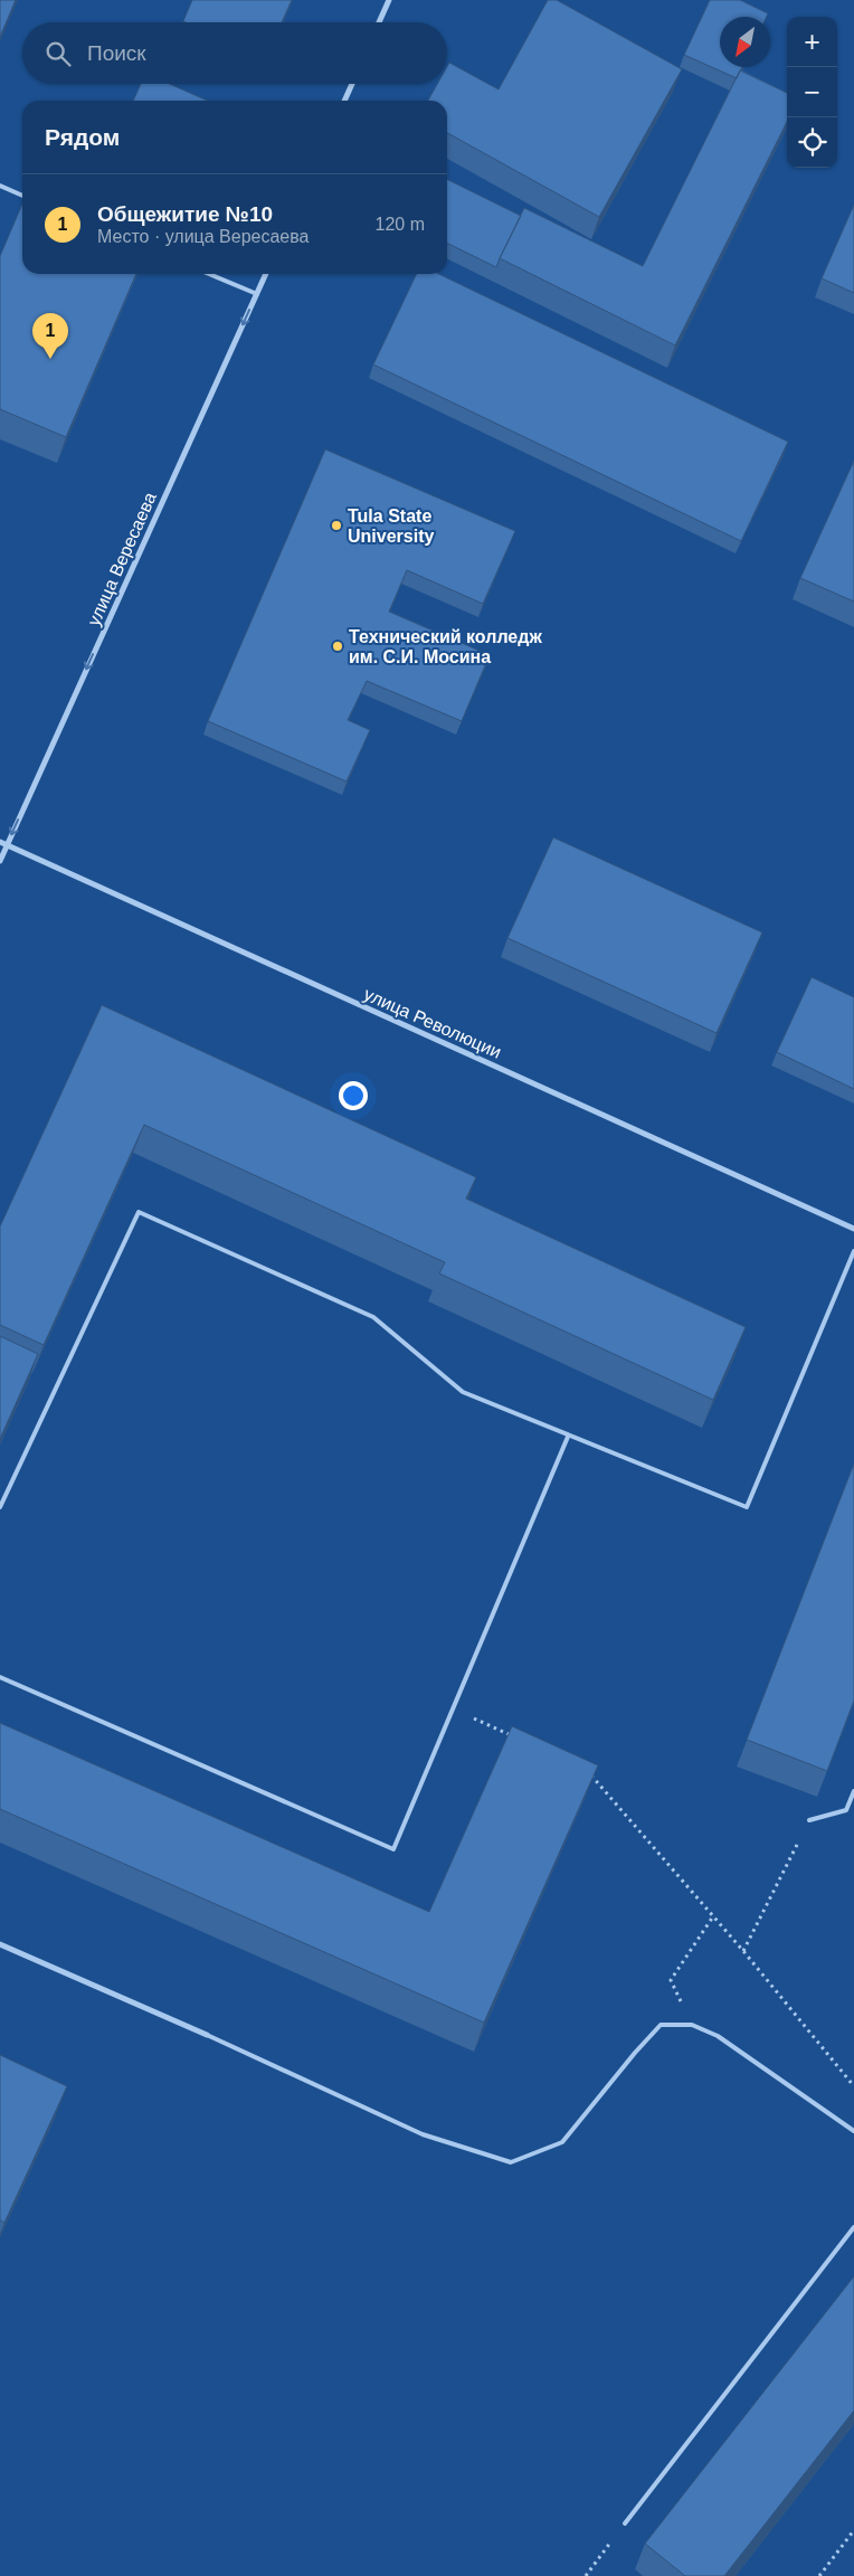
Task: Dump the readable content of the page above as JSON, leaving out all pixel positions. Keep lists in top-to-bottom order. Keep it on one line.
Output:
{"streets":{"street":["улица Вересаева","улица Революции"]},"crossings":[["улица Вересаева","улица Революции"]],"one_way":["улица Вересаева"],"places":["Tula State University","Технический колледж им. С.И. Мосина"],"north":"bottom left","page":{"map_buttons":["+","−"],"search":"Поиск","heading":"Рядом","list":[{"mark":"1","name":"Общежитие №10","note":"Место · улица Вересаева","value":"120 m"}],"pins":"1"}}
